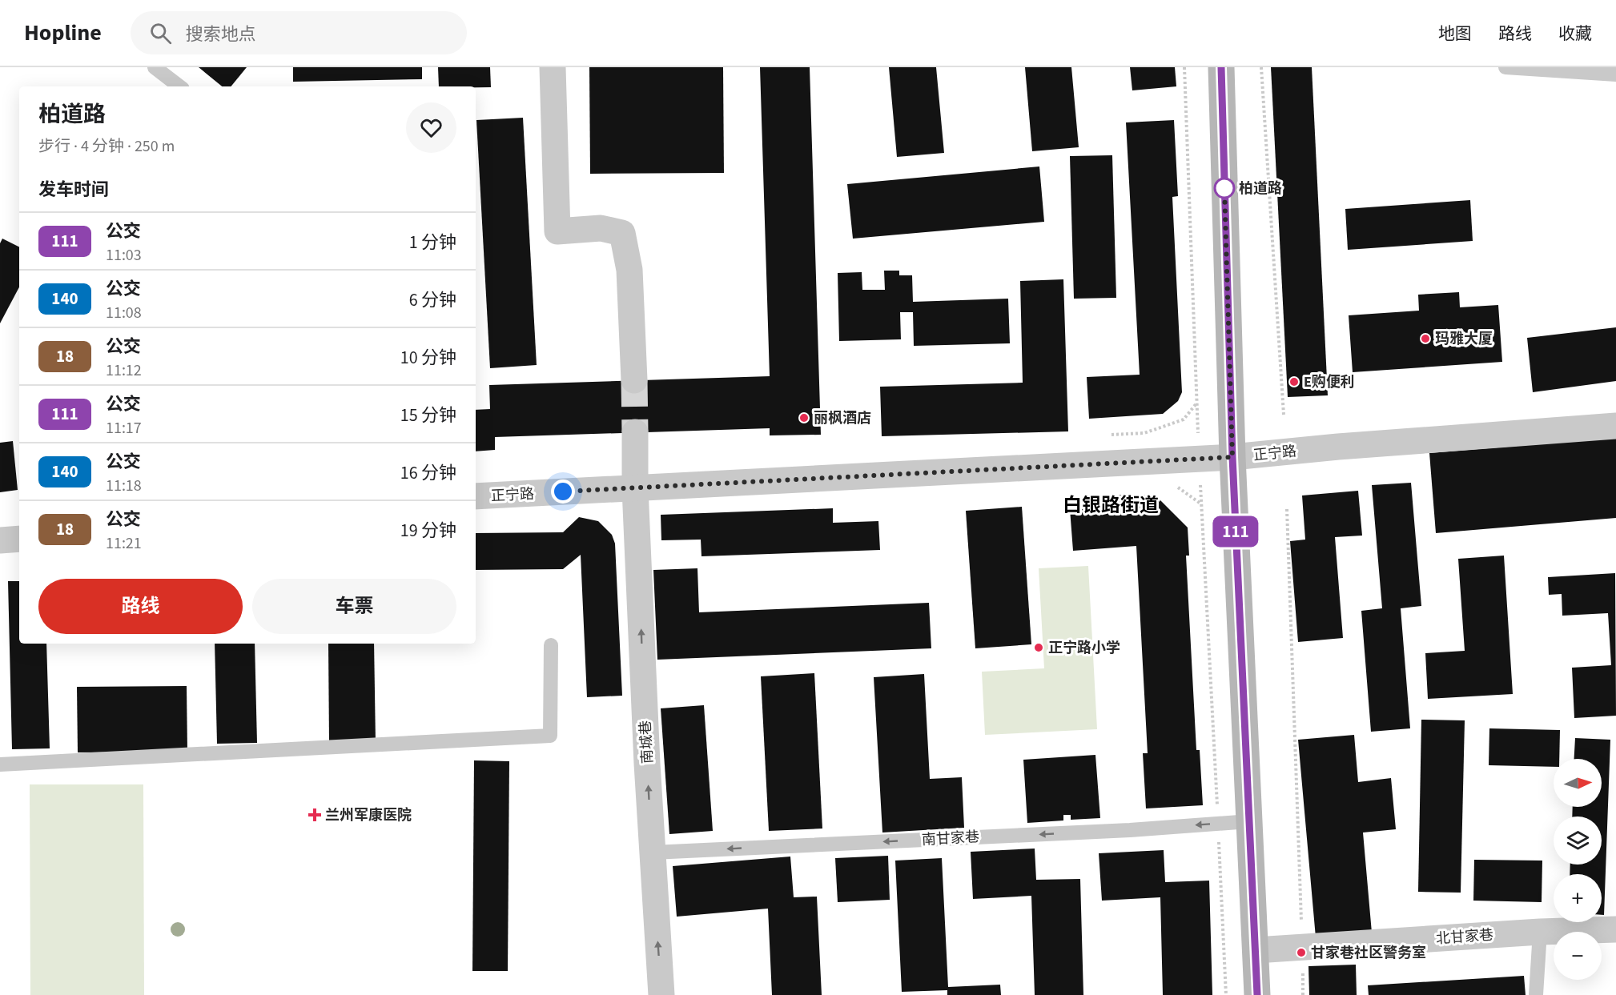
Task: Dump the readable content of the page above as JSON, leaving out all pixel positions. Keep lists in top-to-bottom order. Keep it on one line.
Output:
{"streets":{"street":["正宁路","南城巷","北甘家巷"],"lane":["南甘家巷"]},"crossings":[["正宁路","南城巷"],["南城巷","南甘家巷"]],"one_way":["南城巷","南甘家巷"],"districts":["白银路街道"],"places":{"other":["柏道路","玛雅大厦","E购便利","丽枫酒店","正宁路小学","甘家巷社区警务室"],"health":["兰州军康医院"]},"lines":["bus line 111"],"north":"right","page":{"header":"Hopline","search":"搜索地点","nav":["地图","路线","收藏"],"on_map":"111","heading":[["柏道路","步行 · 4 分钟 · 250 m"],"发车时间"],"list":[{"mark":"111","name":"公交","note":"11:03","value":"1 分钟"},{"mark":"140","name":"公交","note":"11:08","value":"6 分钟"},{"mark":"18","name":"公交","note":"11:12","value":"10 分钟"},{"mark":"111","name":"公交","note":"11:17","value":"15 分钟"},{"mark":"140","name":"公交","note":"11:18","value":"16 分钟"},{"mark":"18","name":"公交","note":"11:21","value":"19 分钟"}],"buttons":["路线","车票"],"map_buttons":["+","−"]}}
